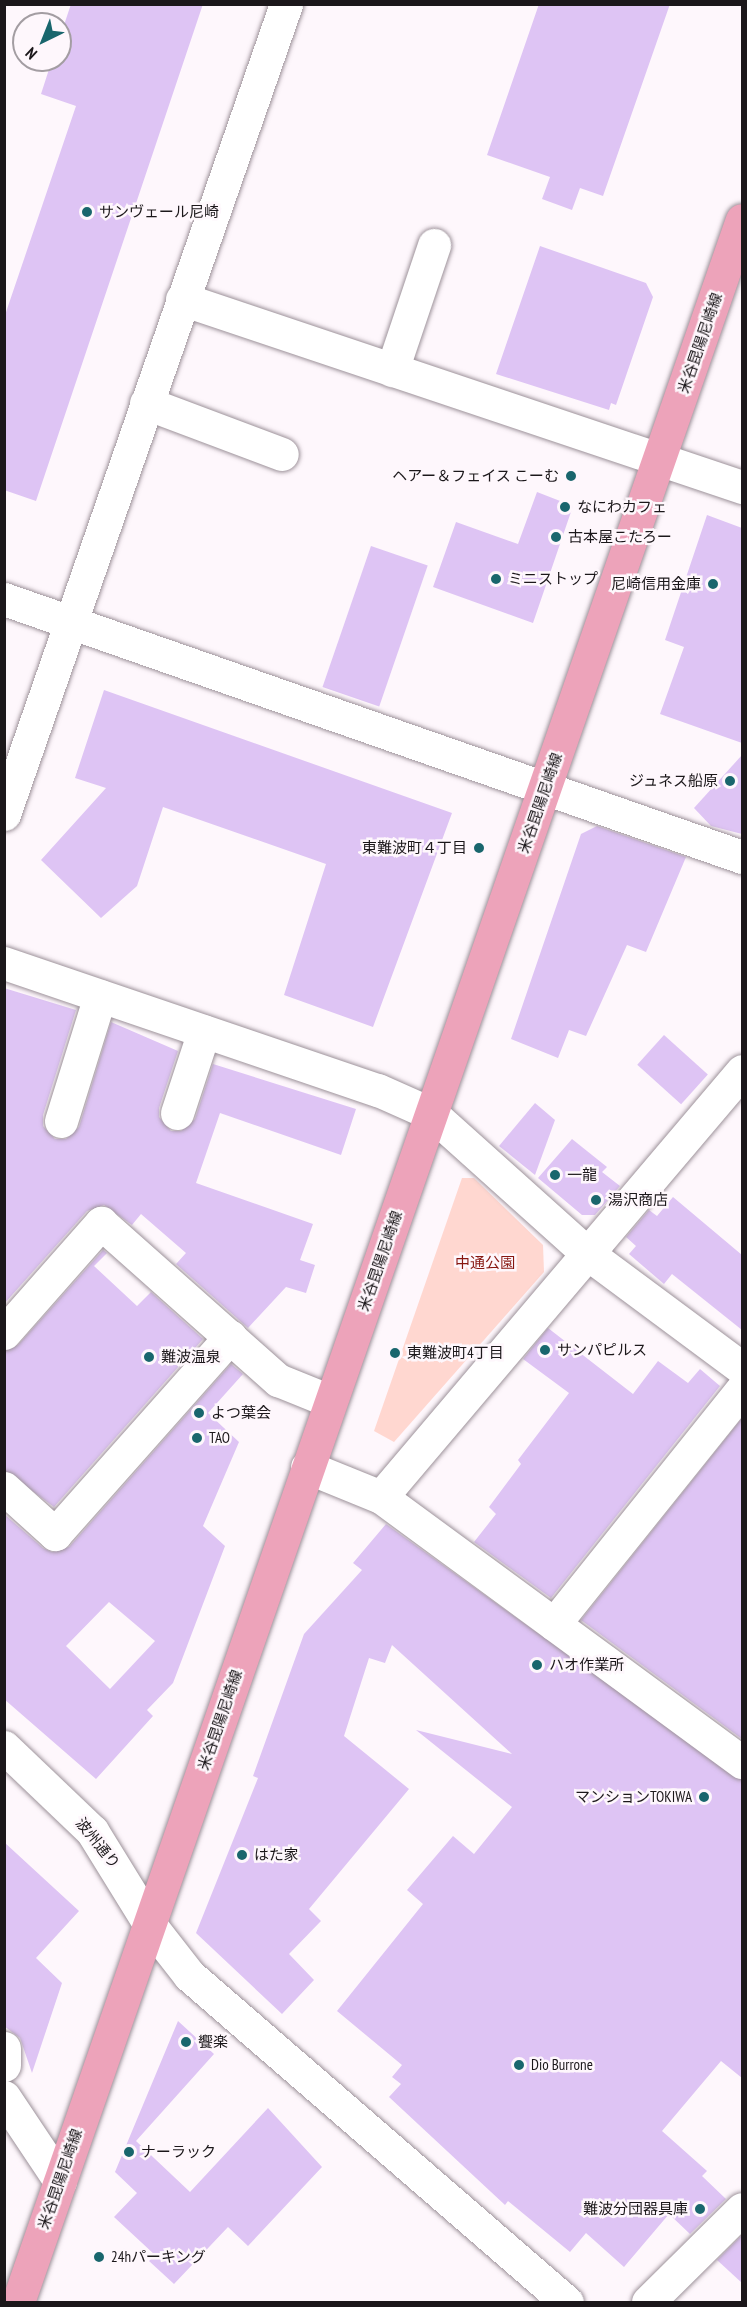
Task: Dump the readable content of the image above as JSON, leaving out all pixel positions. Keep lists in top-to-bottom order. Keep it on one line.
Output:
{"streets":{"main road":["米谷昆陽尼崎線"],"street":["波州通り"]},"crossings":[["米谷昆陽尼崎線","波州通り"]],"parks":["中通公園"],"places":["サンヴェール尼崎","ヘアー＆フェイス こーむ","なにわカフェ","古本屋こたろー","ミニストップ","尼崎信用金庫","ジュネス船原","東難波町４丁目","一龍","湯沢商店","サンパピルス","東難波町4丁目","難波温泉","よつ葉会","TAO","ハオ作業所","マンションTOKIWA","はた家","饗楽","Dio Burrone","ナーラック","難波分団器具庫","24hパーキング"],"north":"bottom left"}
